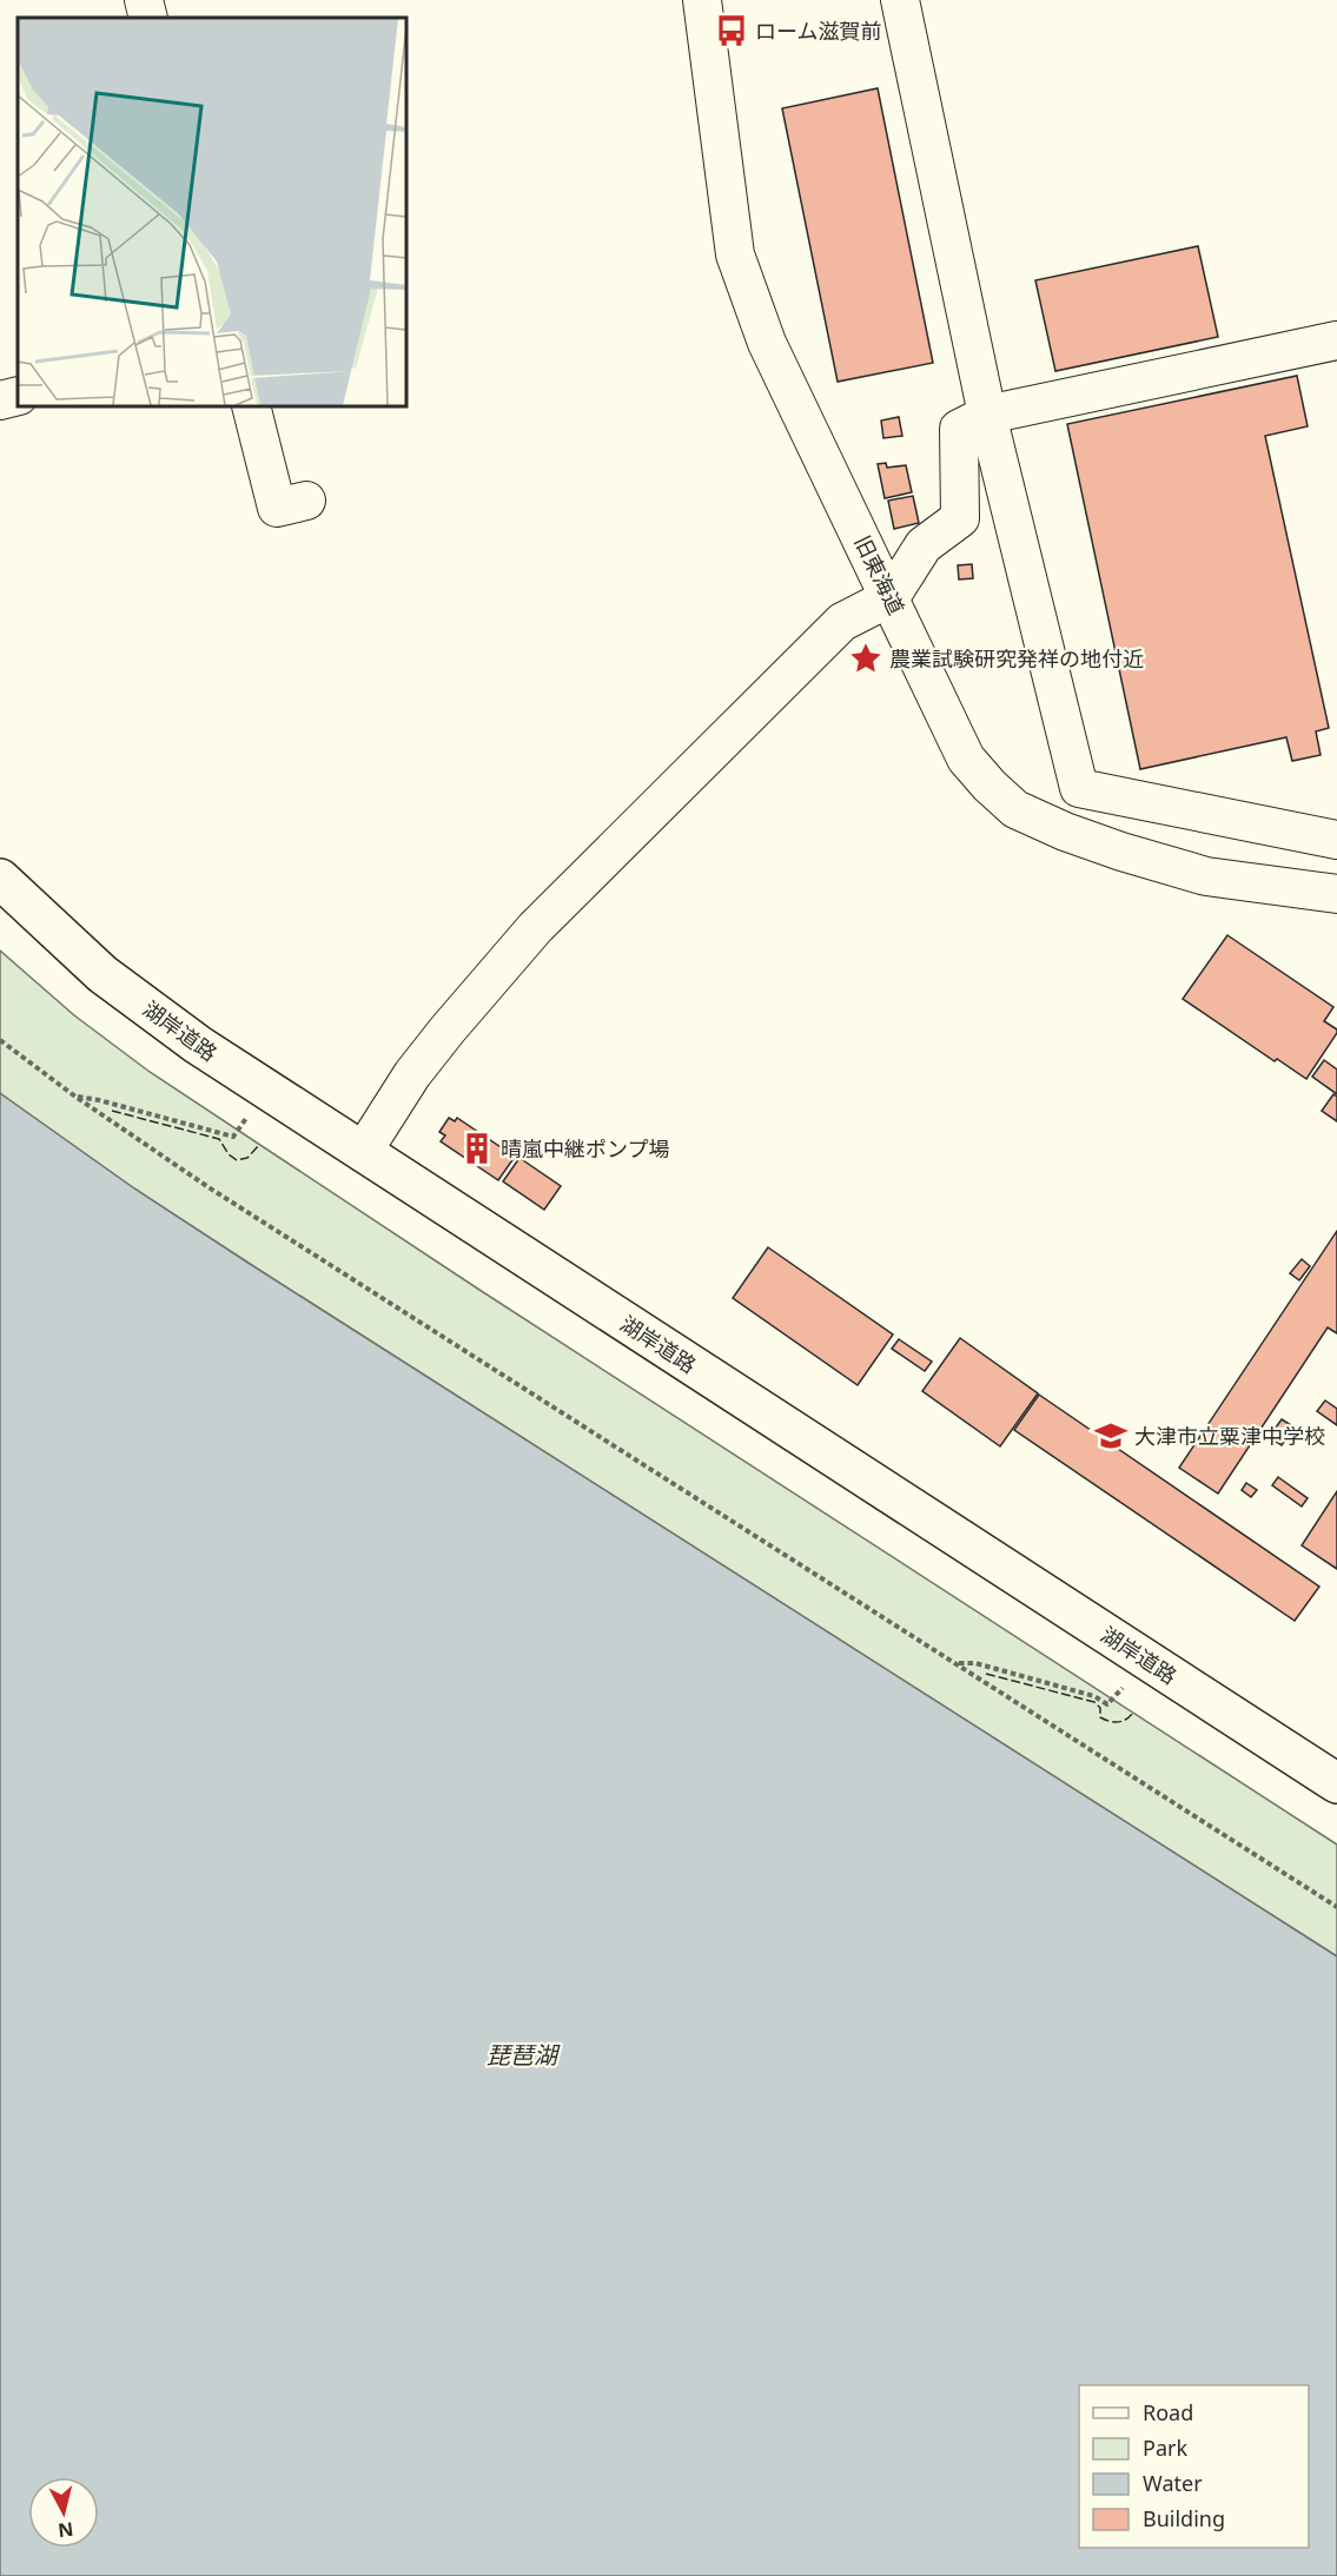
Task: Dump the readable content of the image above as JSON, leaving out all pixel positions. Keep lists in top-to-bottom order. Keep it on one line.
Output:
{"streets":{"main road":["湖岸道路"],"street":["旧東海道"]},"water":["琵琶湖"],"places":{"bus stop":["ローム滋賀前"],"place":["農業試験研究発祥の地付近"],"building":["晴嵐中継ポンプ場"],"school or university":["大津市立粟津中学校"]},"legend":["Road","Park","Water","Building"],"north":"bottom"}
